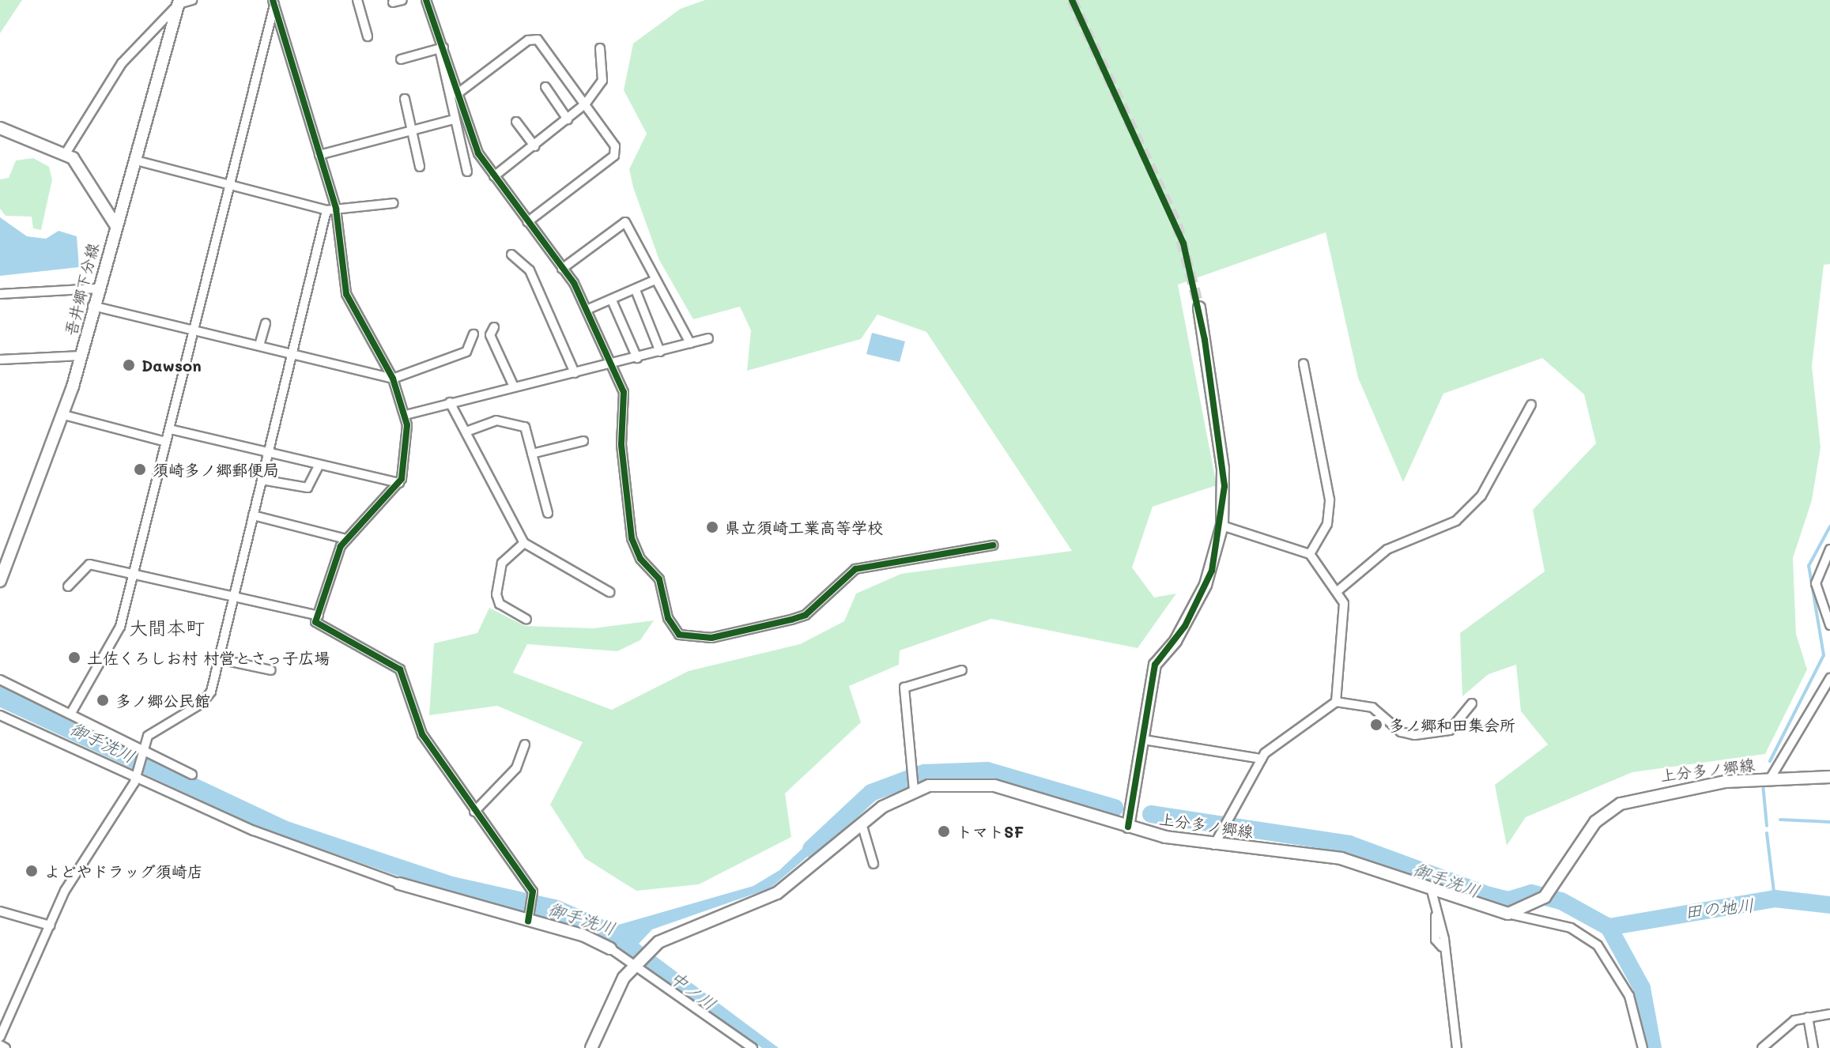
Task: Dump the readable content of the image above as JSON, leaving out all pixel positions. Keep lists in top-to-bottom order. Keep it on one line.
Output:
{"streets":{"main road":["吾井郷下分線","上分多ノ郷線"]},"districts":["大間本町"],"water":["御手洗川","田の地川","中ノ川"],"places":["Dawson","須崎多ノ郷郵便局","県立須崎工業高等学校","土佐くろしお村 村営とさっ子広場","多ノ郷公民館","多ノ郷和田集会所","トマトSF","よどやドラッグ須崎店"]}
